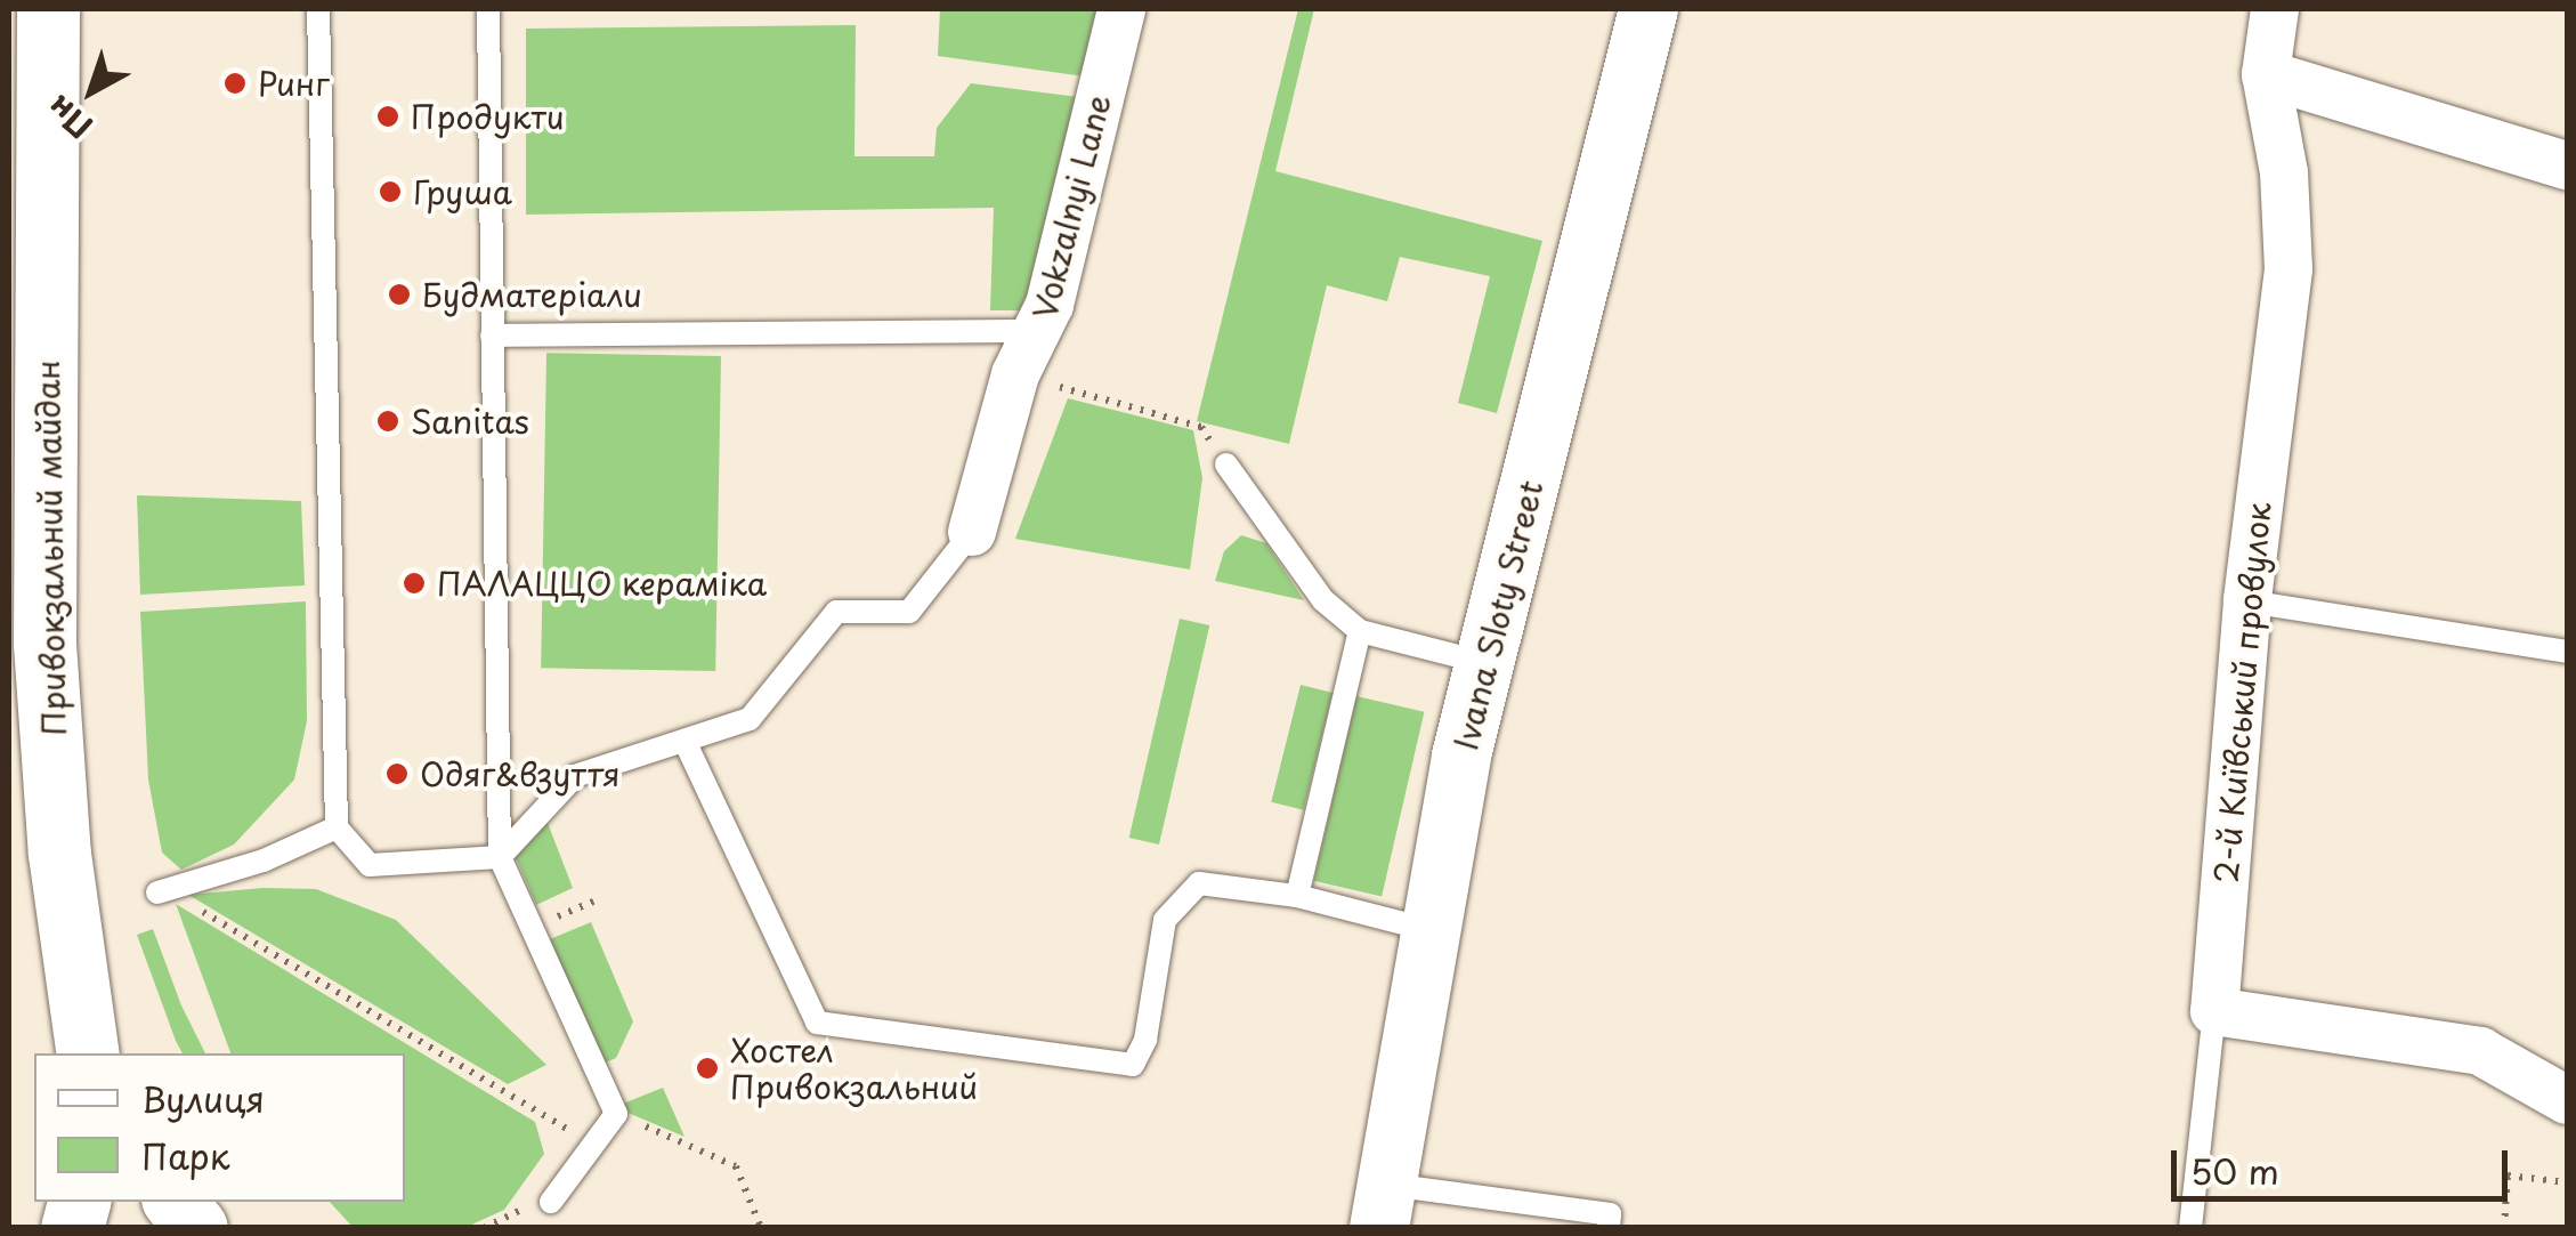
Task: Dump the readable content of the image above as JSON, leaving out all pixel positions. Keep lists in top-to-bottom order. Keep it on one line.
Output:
{"streets":{"main road":["Привокзальний майдан"],"street":["Vokzalnyi Lane","Ivana Sloty Street","2-й Київський провулок"]},"places":["Ринг","Продукти","Груша","Будматеріали","Sanitas","ПАЛАЦЦО кераміка","Одяг&взуття","Хостел Привокзальний"],"legend":["Вулиця","Парк"],"scale_bar":"50 m","north":"bottom left"}
